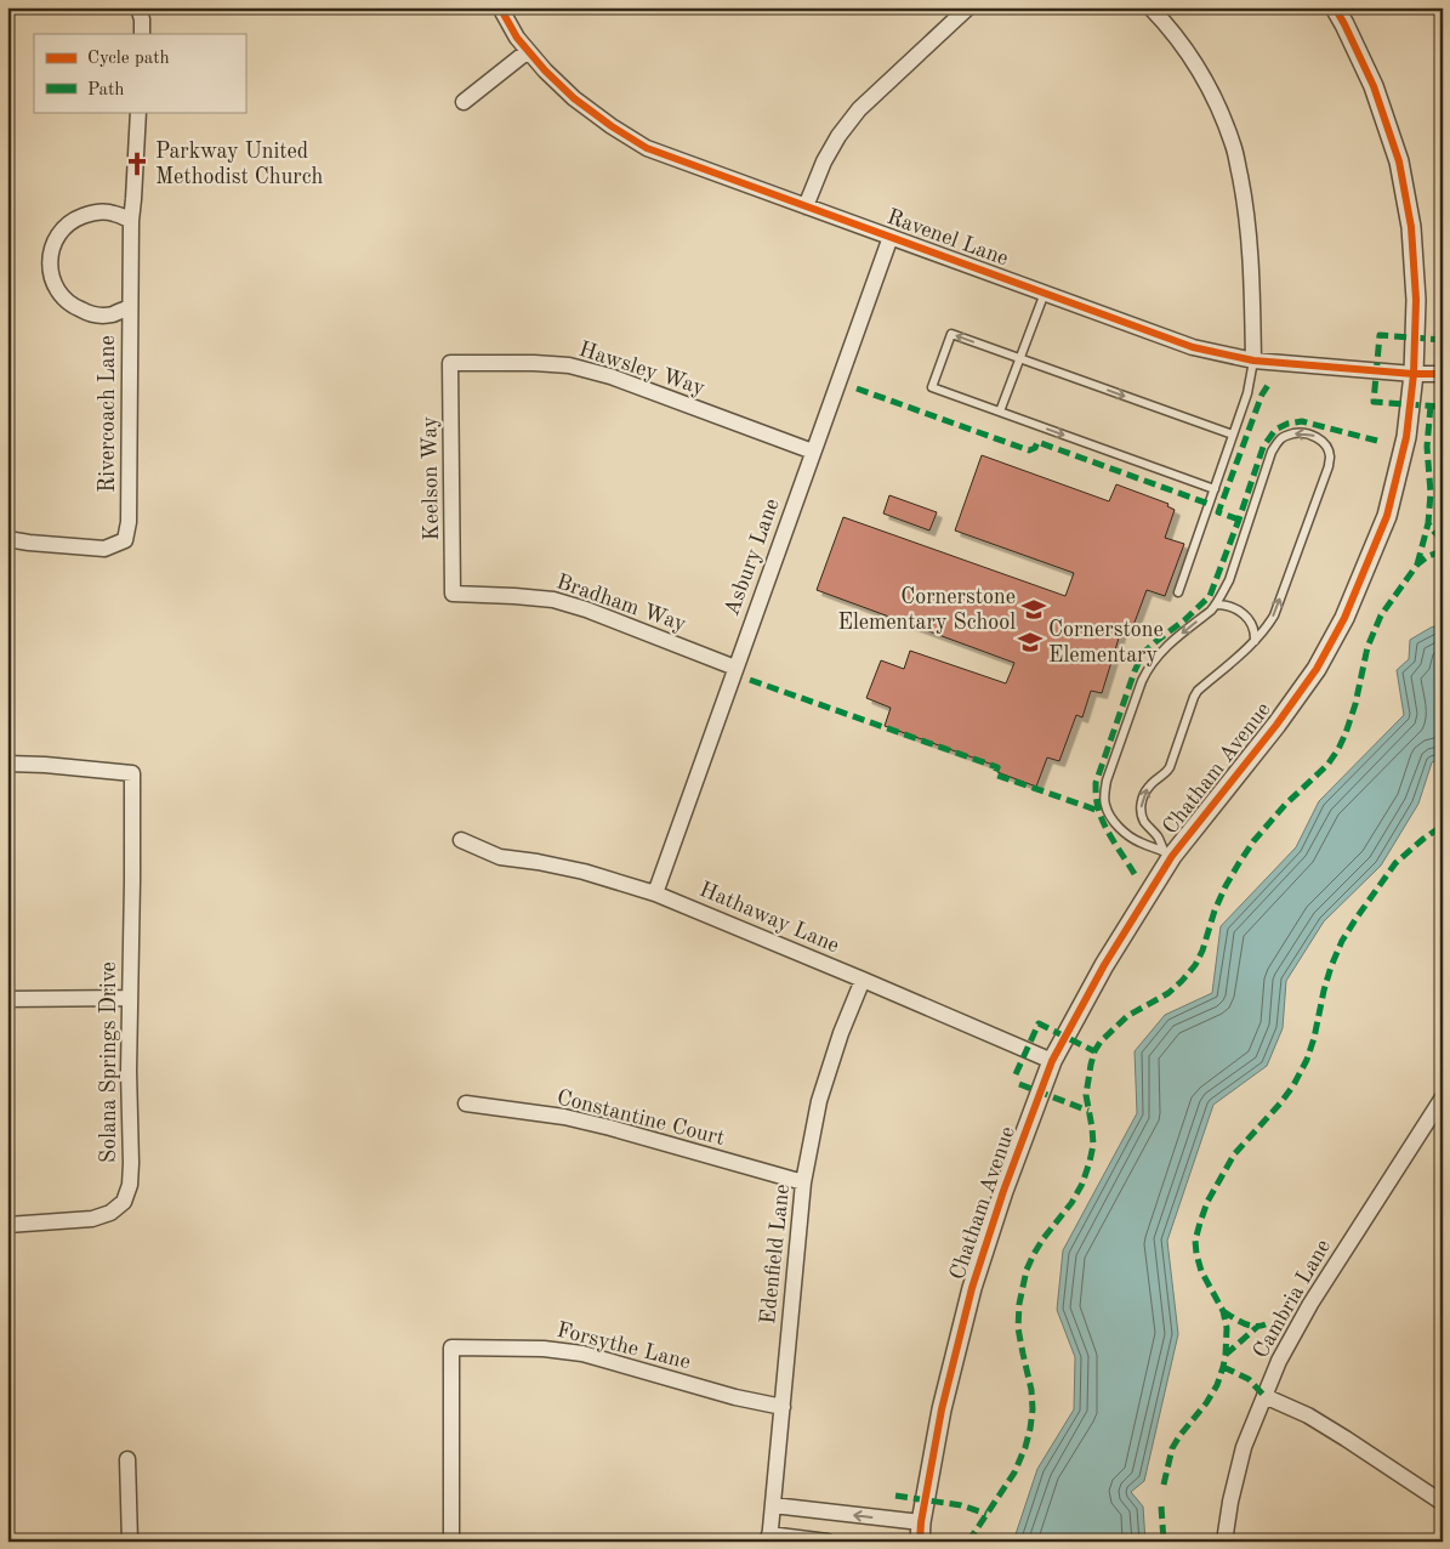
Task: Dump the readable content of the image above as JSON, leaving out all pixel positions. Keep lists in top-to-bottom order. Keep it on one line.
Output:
{"streets":{"street":["Ravenel Lane","Hawsley Way","Rivercoach Lane","Keelson Way","Asbury Lane","Bradham Way","Chatham Avenue","Hathaway Lane","Solana Springs Drive","Constantine Court","Edenfield Lane","Cambria Lane","Forsythe Lane"]},"crossings":[["Ravenel Lane","Asbury Lane"],["Ravenel Lane","Chatham Avenue"],["Hawsley Way","Keelson Way"],["Hawsley Way","Asbury Lane"],["Keelson Way","Bradham Way"],["Asbury Lane","Bradham Way"],["Asbury Lane","Hathaway Lane"],["Chatham Avenue","Hathaway Lane"],["Hathaway Lane","Edenfield Lane"],["Constantine Court","Edenfield Lane"],["Edenfield Lane","Forsythe Lane"]],"places":{"church":["Parkway United Methodist Church"],"school or university":["Cornerstone Elementary School","Cornerstone Elementary"]},"legend":["Cycle path","Path"]}
